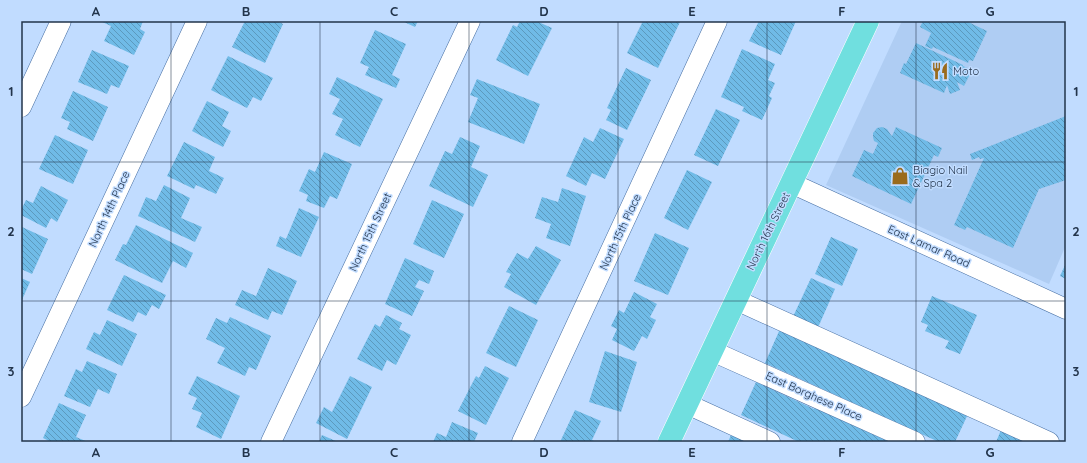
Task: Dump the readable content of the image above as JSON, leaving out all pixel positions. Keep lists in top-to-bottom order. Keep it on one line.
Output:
{"streets":{"main road":["North 16th Street"],"street":["North 14th Place","North 15th Street","North 15th Place","East Lamar Road","East Borghese Place"]},"crossings":[["North 16th Street","East Lamar Road"],["North 16th Street","East Borghese Place"]],"places":{"restaurant":["Moto"],"shop":["Biagio Nail & Spa 2"]},"grid":{"columns":["A","B","C","D","E","F","G"],"rows":["1","2","3"]}}
